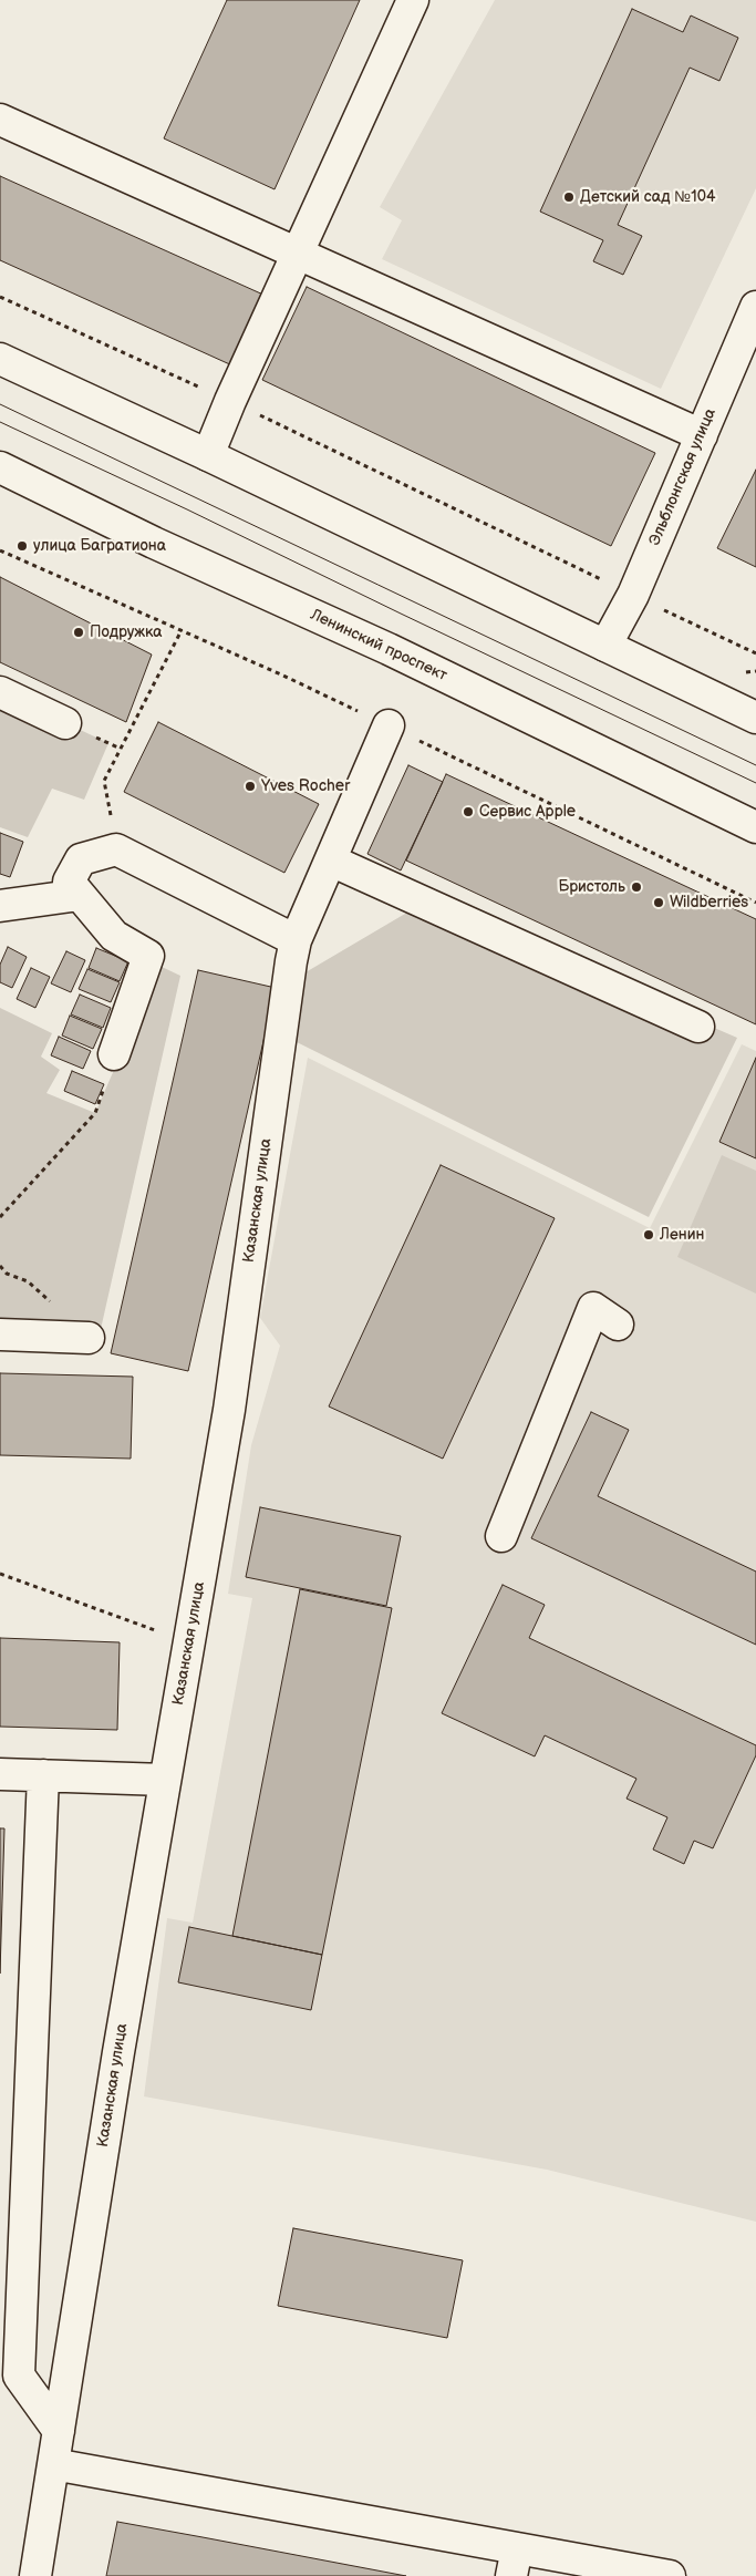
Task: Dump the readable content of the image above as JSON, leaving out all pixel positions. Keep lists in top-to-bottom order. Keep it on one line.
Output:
{"streets":{"street":["Эльблонгская улица","Ленинский проспект","Казанская улица"]},"places":["Детский сад №104","улица Багратиона","Подружка","Yves Rocher","Сервис Apple","Бристоль","Wildberries","Ленин"]}
